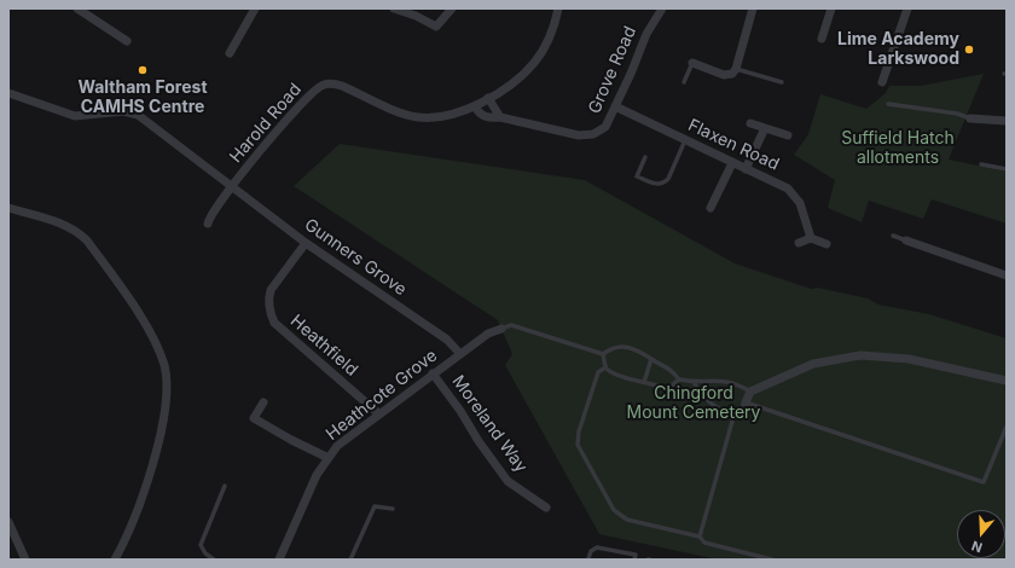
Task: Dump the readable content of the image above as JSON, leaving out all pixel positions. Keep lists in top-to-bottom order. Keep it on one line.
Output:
{"streets":{"street":["Grove Road","Harold Road","Flaxen Road","Gunners Grove","Heathfield","Heathcote Grove","Moreland Way"]},"crossings":[["Grove Road","Harold Road"],["Grove Road","Flaxen Road"],["Harold Road","Gunners Grove"],["Gunners Grove","Heathfield"],["Gunners Grove","Heathcote Grove"],["Heathfield","Heathcote Grove"],["Heathcote Grove","Moreland Way"]],"parks":["Suffield Hatch allotments","Chingford Mount Cemetery"],"places":["Lime Academy Larkswood","Waltham Forest CAMHS Centre"],"north":"bottom"}
